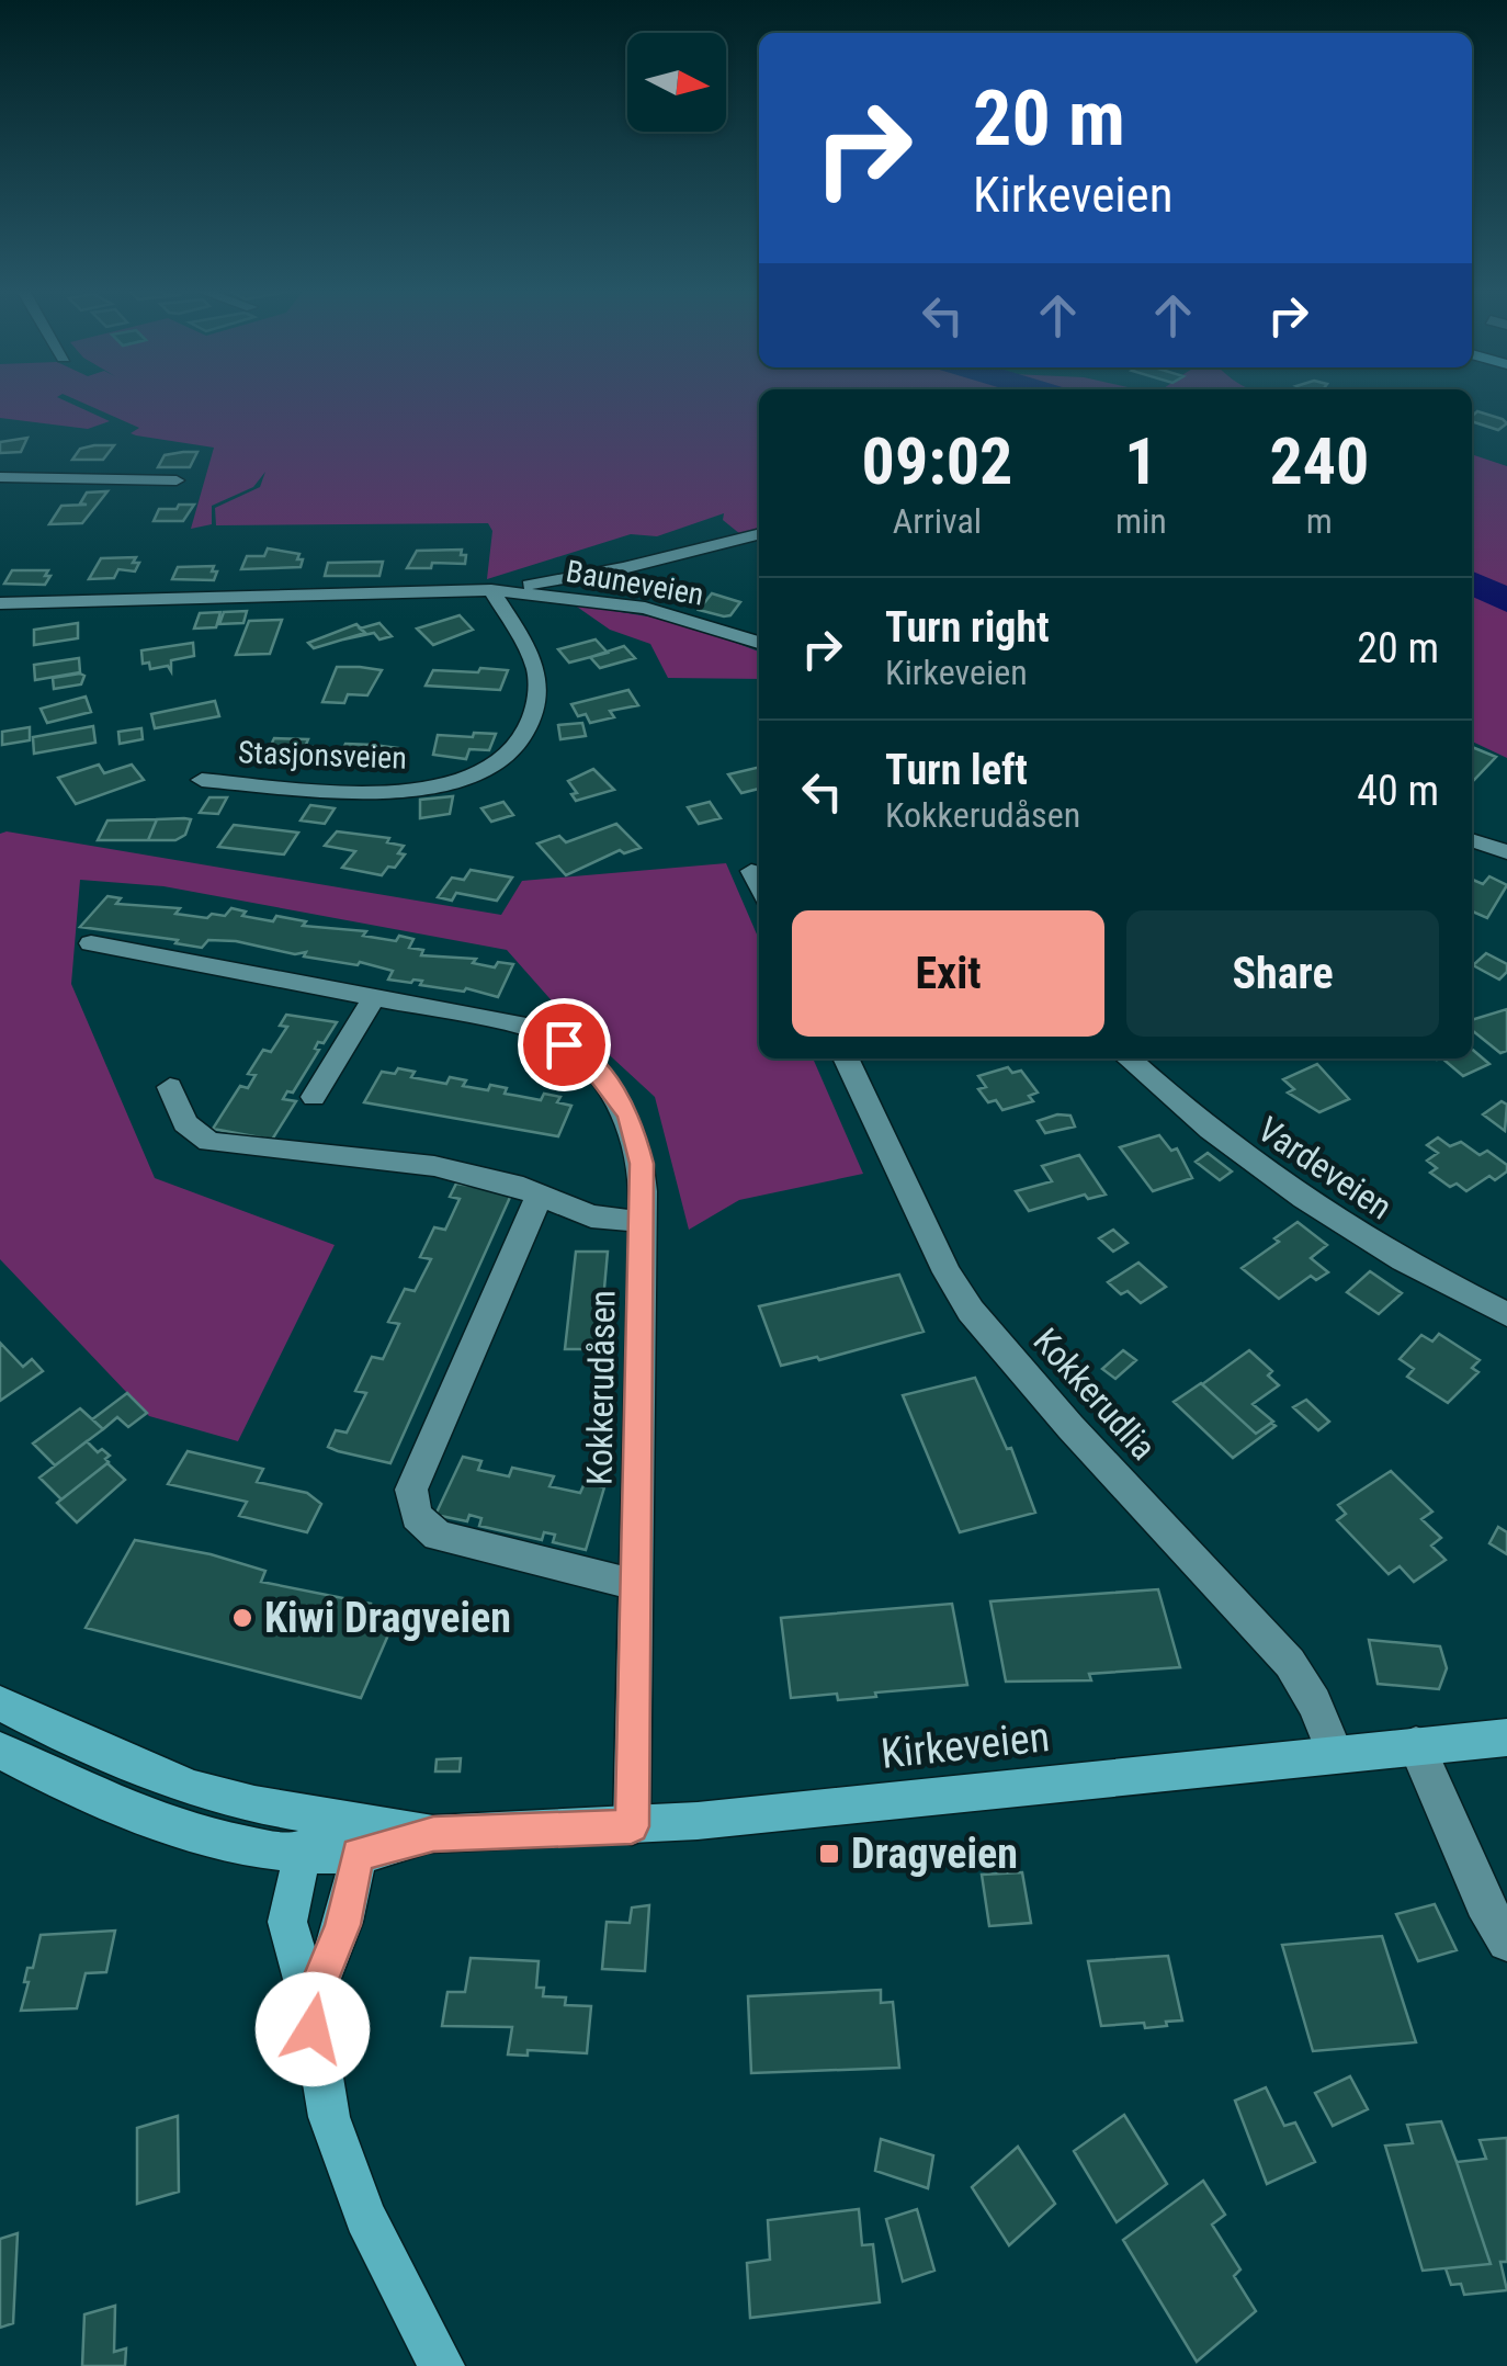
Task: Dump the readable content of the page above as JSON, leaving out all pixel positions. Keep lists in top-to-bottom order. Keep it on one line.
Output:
{"streets":{"main road":["Kirkeveien"],"street":["Bauneveien","Stasjonsveien","Vardeveien","Kokkerudåsen","Kokkerudlia"]},"crossings":[["Bauneveien","Stasjonsveien"],["Kokkerudåsen","Kirkeveien"],["Kokkerudlia","Kirkeveien"]],"places":{"other":["Kiwi Dragveien"],"transit":["Dragveien"]},"north":"right","page":{"turn":["20 m","Kirkeveien"],"eta":["09:02","Arrival","1","min","240","m"],"list":[{"name":"Turn right","note":"Kirkeveien","value":"20 m"},{"name":"Turn left","note":"Kokkerudåsen","value":"40 m"}],"buttons":["Exit","Share"]}}
